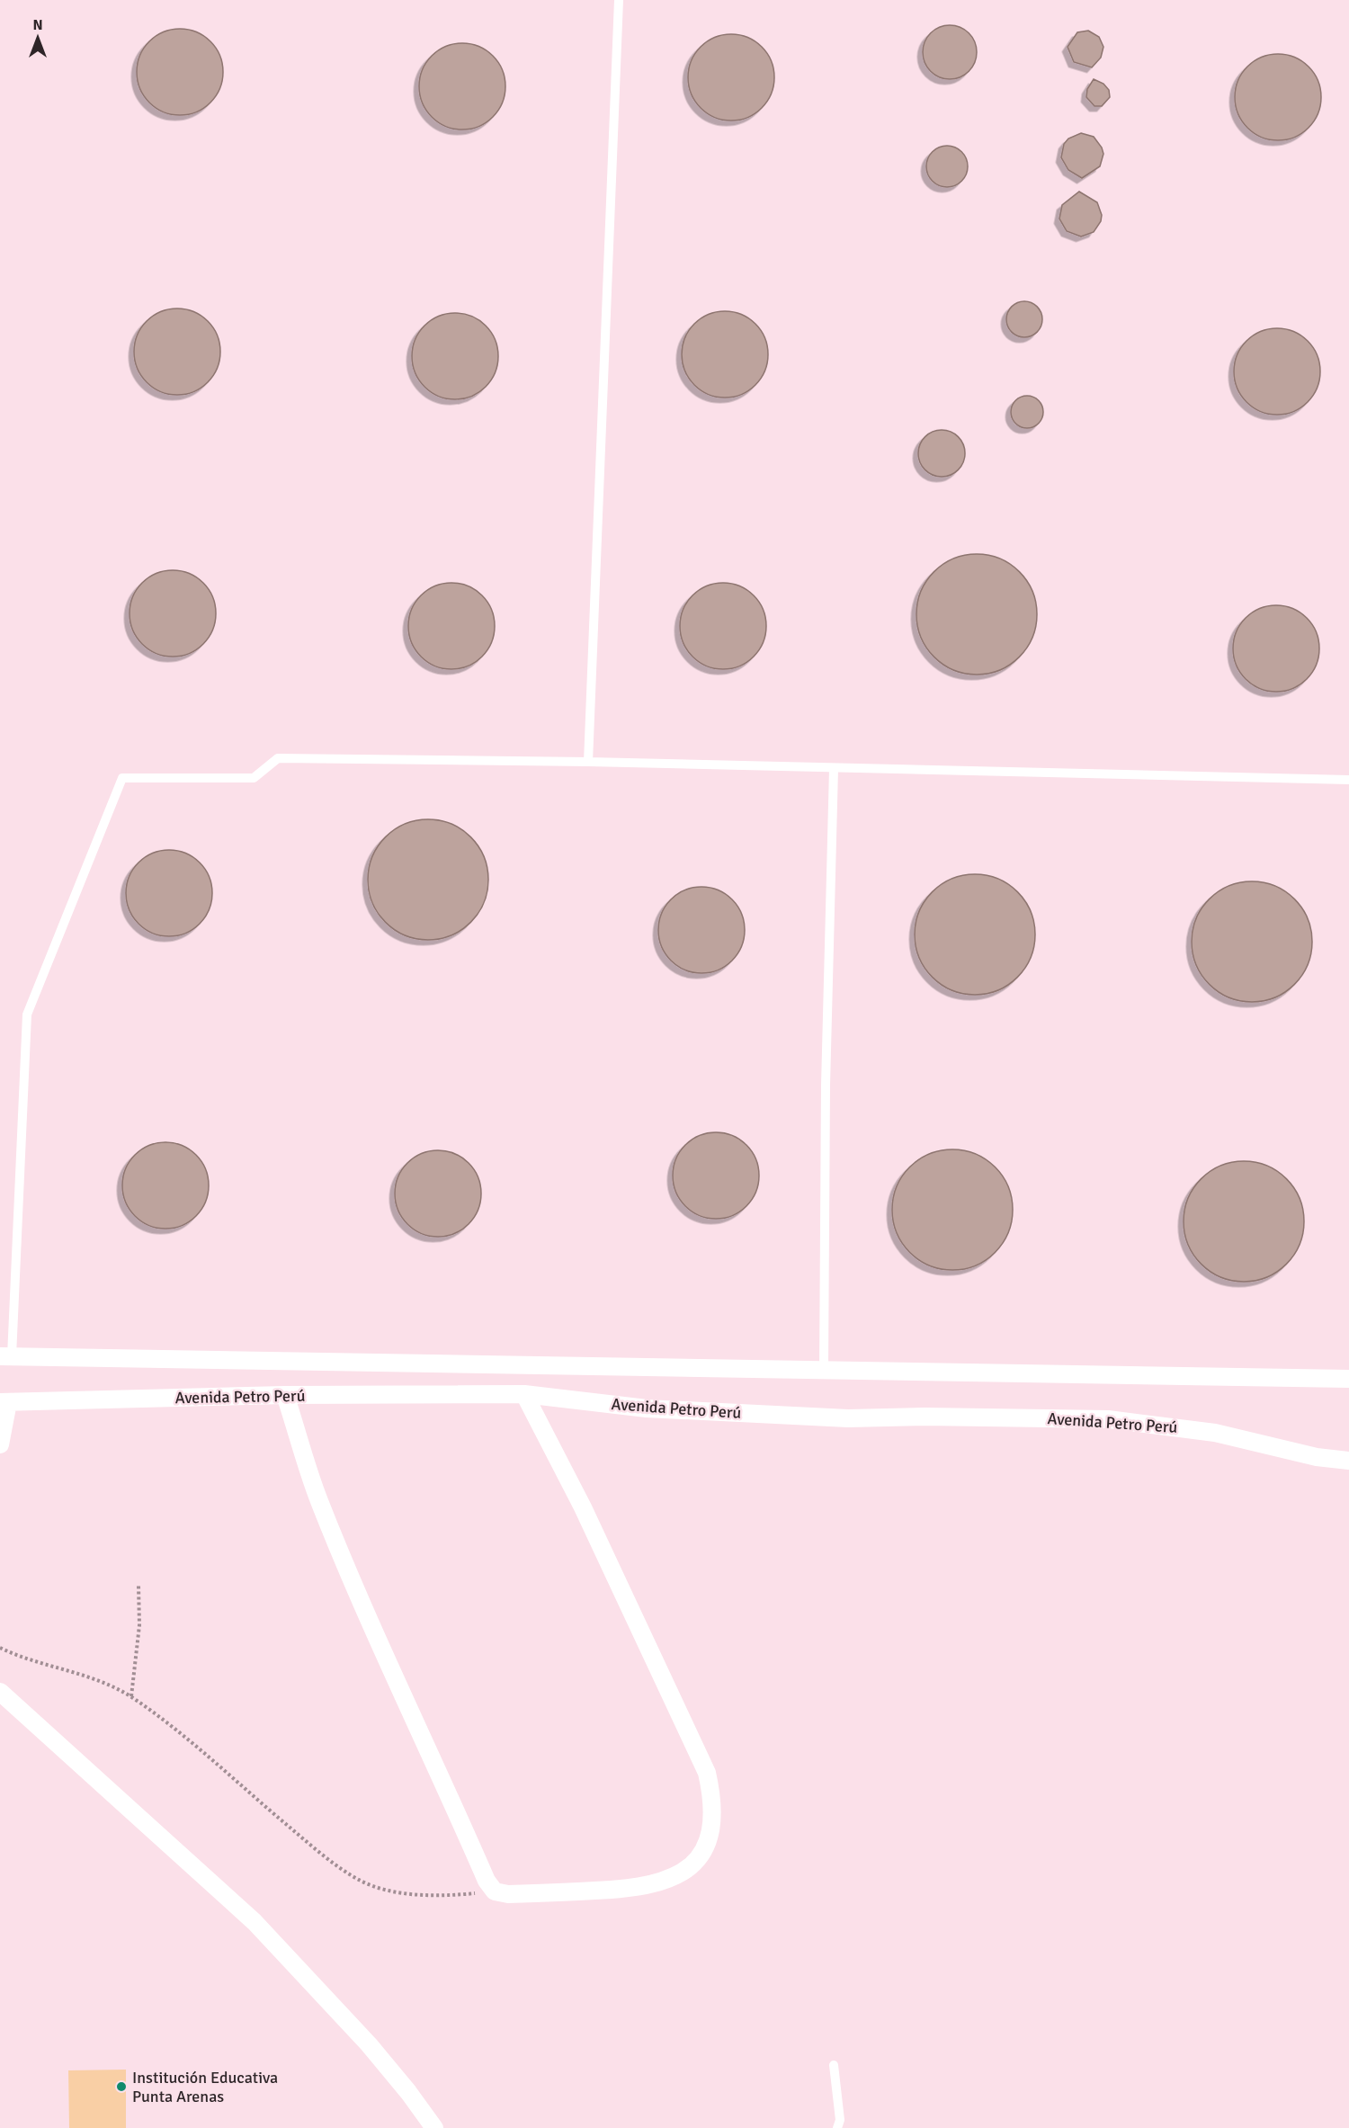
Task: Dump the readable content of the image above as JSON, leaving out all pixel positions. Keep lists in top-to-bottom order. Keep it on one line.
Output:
{"streets":{"street":["Avenida Petro Perú"]},"places":["Institución Educativa Punta Arenas"],"north":"top"}
